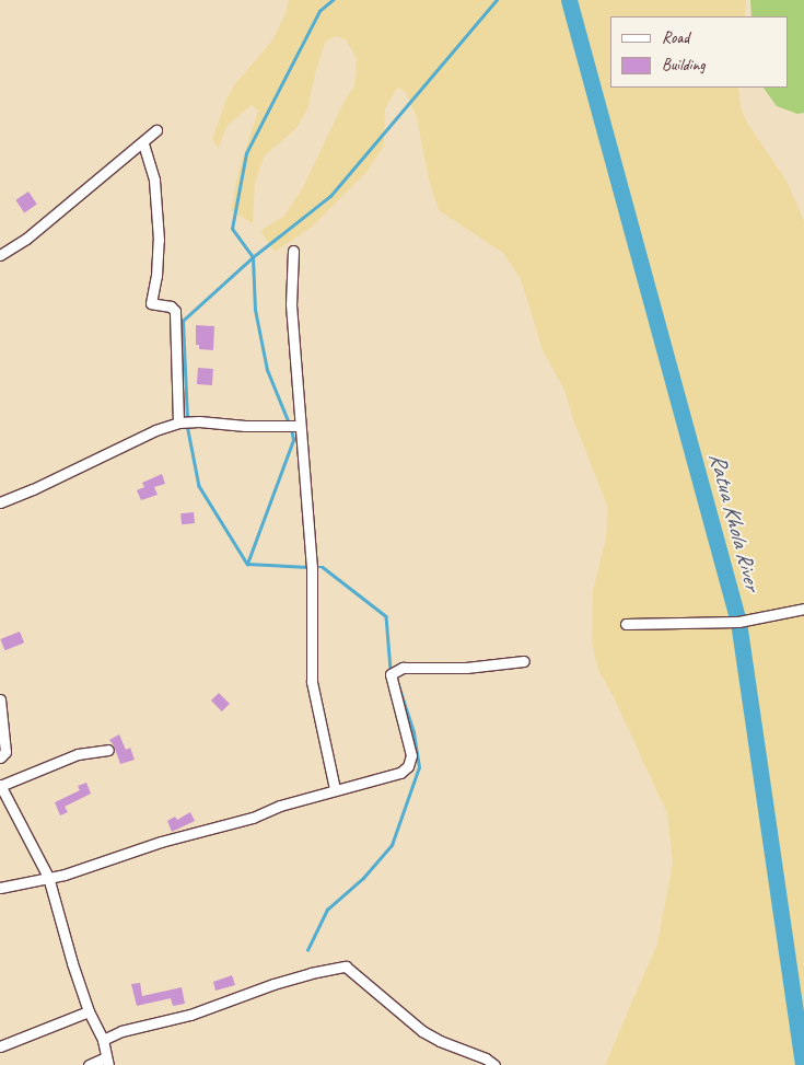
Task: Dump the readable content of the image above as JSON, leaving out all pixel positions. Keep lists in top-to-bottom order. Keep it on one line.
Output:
{"water":["Ratua Khola River"],"legend":["Road","Building"]}
